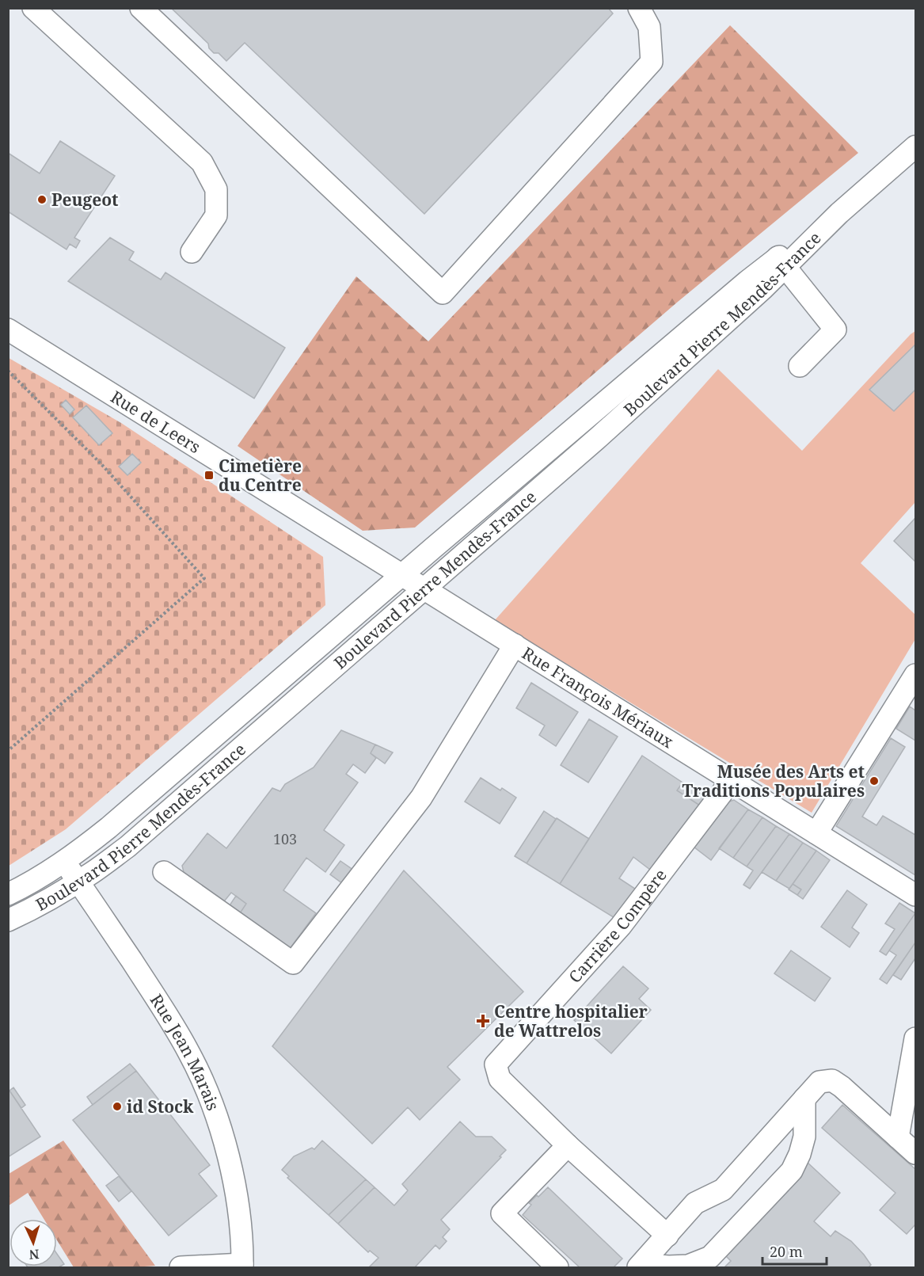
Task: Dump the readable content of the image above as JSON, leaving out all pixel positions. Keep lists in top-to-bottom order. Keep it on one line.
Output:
{"streets":{"street":["Boulevard Pierre Mendès-France","Rue de Leers","Rue François Mériaux","Carrière Compère","Rue Jean Marais"]},"crossings":[["Boulevard Pierre Mendès-France","Rue de Leers"],["Boulevard Pierre Mendès-France","Rue François Mériaux"],["Boulevard Pierre Mendès-France","Rue Jean Marais"],["Rue de Leers","Rue François Mériaux"],["Rue François Mériaux","Carrière Compère"]],"places":{"other":["Peugeot","Musée des Arts et Traditions Populaires","id Stock"],"transit":["Cimetière du Centre"],"health":["Centre hospitalier de Wattrelos"]},"house_numbers":["103"],"scale_bar":"20 m","north":"bottom"}
